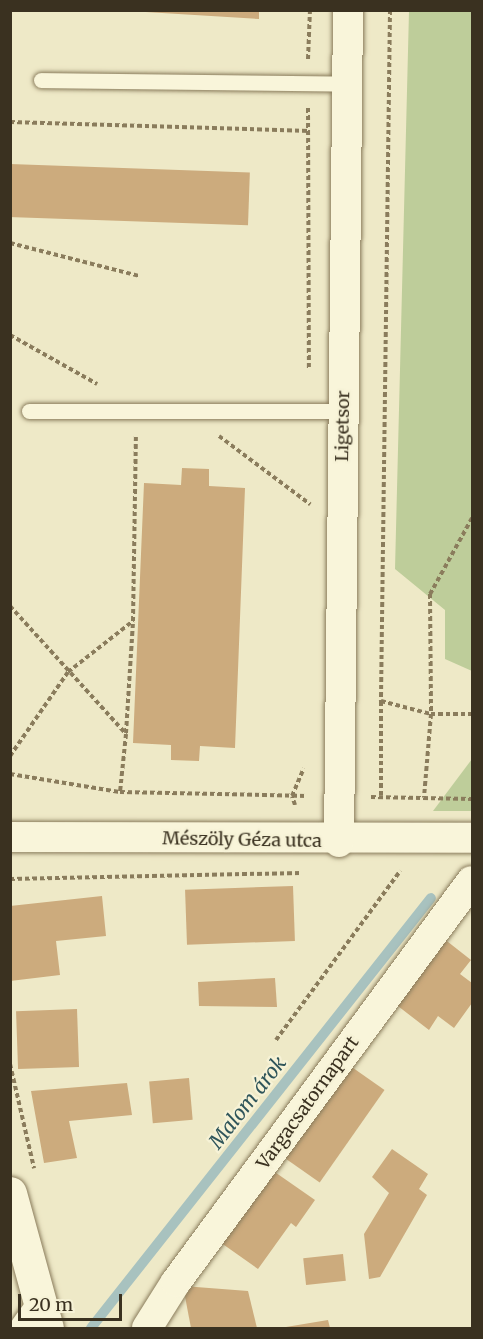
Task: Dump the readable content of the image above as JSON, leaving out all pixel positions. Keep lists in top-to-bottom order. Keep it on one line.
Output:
{"streets":{"street":["Ligetsor","Mészöly Géza utca","Vargacsatornapart"]},"crossings":[["Ligetsor","Mészöly Géza utca"]],"water":["Malom árok"],"scale_bar":"20 m"}
